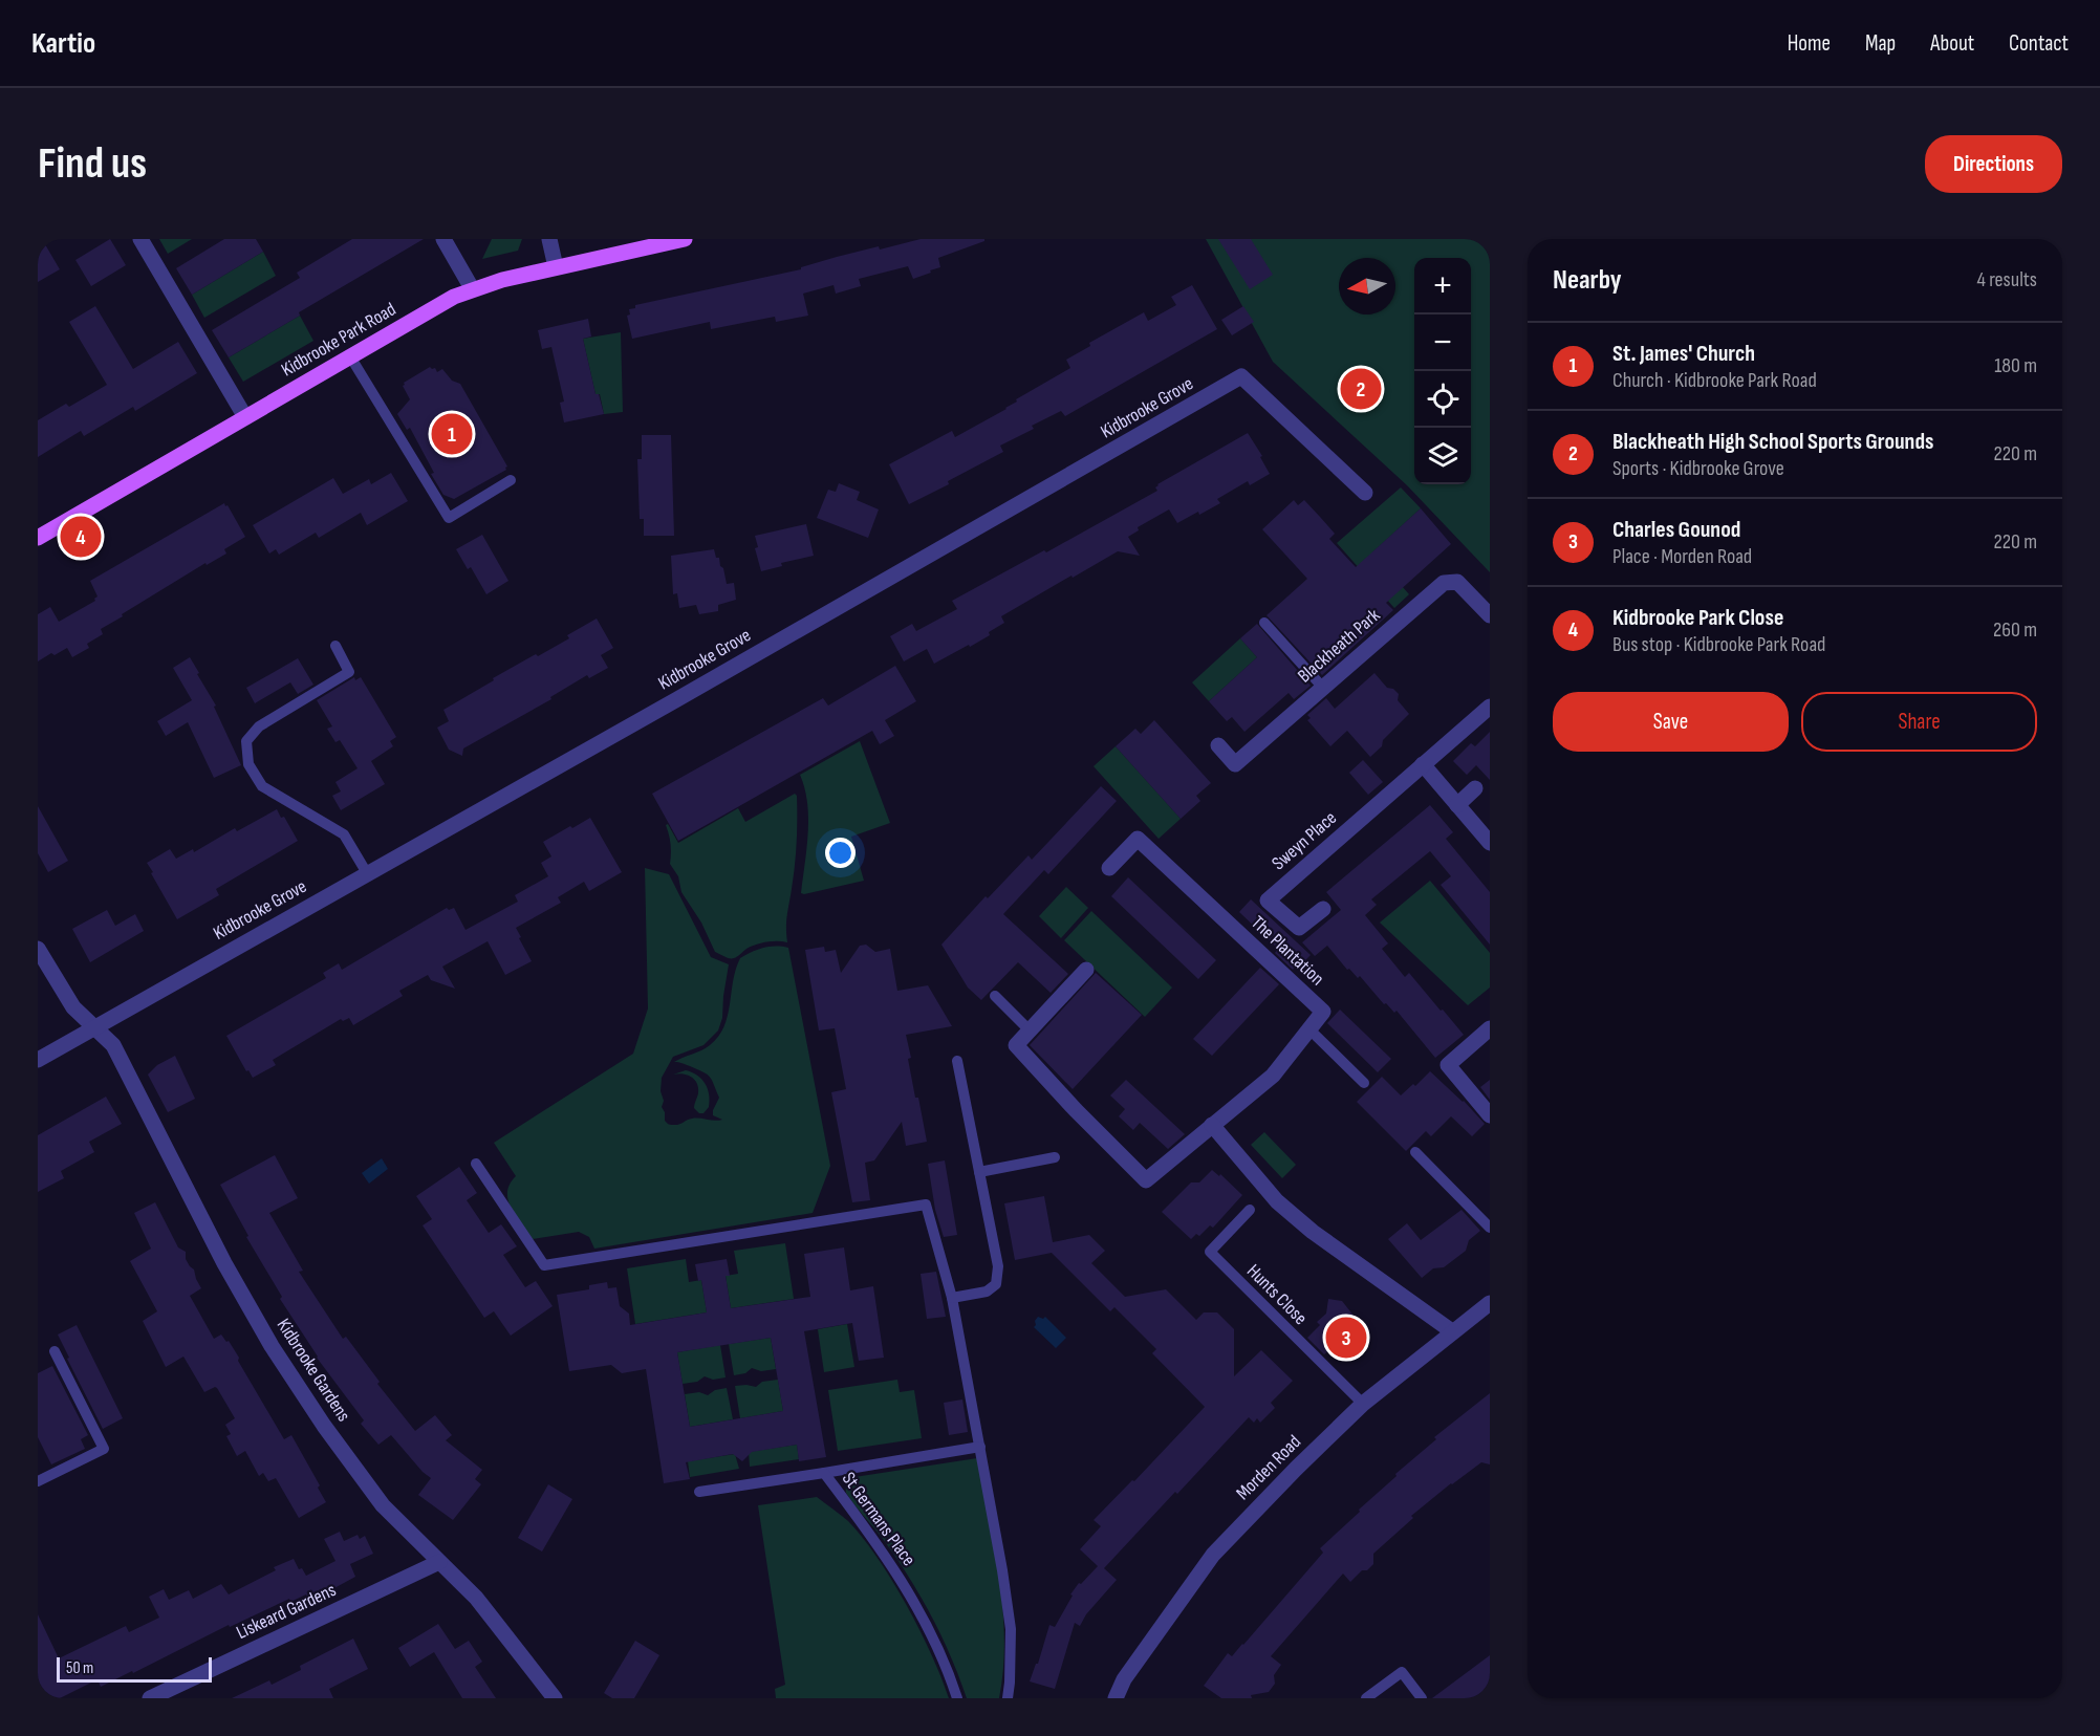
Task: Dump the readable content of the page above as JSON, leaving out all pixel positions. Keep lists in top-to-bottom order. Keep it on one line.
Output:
{"streets":{"main road":["Kidbrooke Park Road"],"street":["Kidbrooke Grove","Blackheath Park","Sweyn Place","The Plantation","Kidbrooke Gardens","Morden Road","Liskeard Gardens"],"lane":["Hunts Close","St Germans Place"]},"crossings":[["Kidbrooke Grove","Kidbrooke Gardens"],["Hunts Close","Morden Road"],["Kidbrooke Gardens","Liskeard Gardens"]],"scale_bar":"50 m","north":"left","page":{"header":"Kartio","nav":["Home","Map","About","Contact"],"buttons":["Directions",["Save","Share"]],"title":"Find us","heading":["Nearby","4 results"],"map_buttons":["+","−"],"list":[{"mark":"1","name":"St. James' Church","note":"Church · Kidbrooke Park Road","value":"180 m"},{"mark":"2","name":"Blackheath High School Sports Grounds","note":"Sports · Kidbrooke Grove","value":"220 m"},{"mark":"3","name":"Charles Gounod","note":"Place · Morden Road","value":"220 m"},{"mark":"4","name":"Kidbrooke Park Close","note":"Bus stop · Kidbrooke Park Road","value":"260 m"}],"pins":["2","1","4","3"],"scale":"50 m"}}
